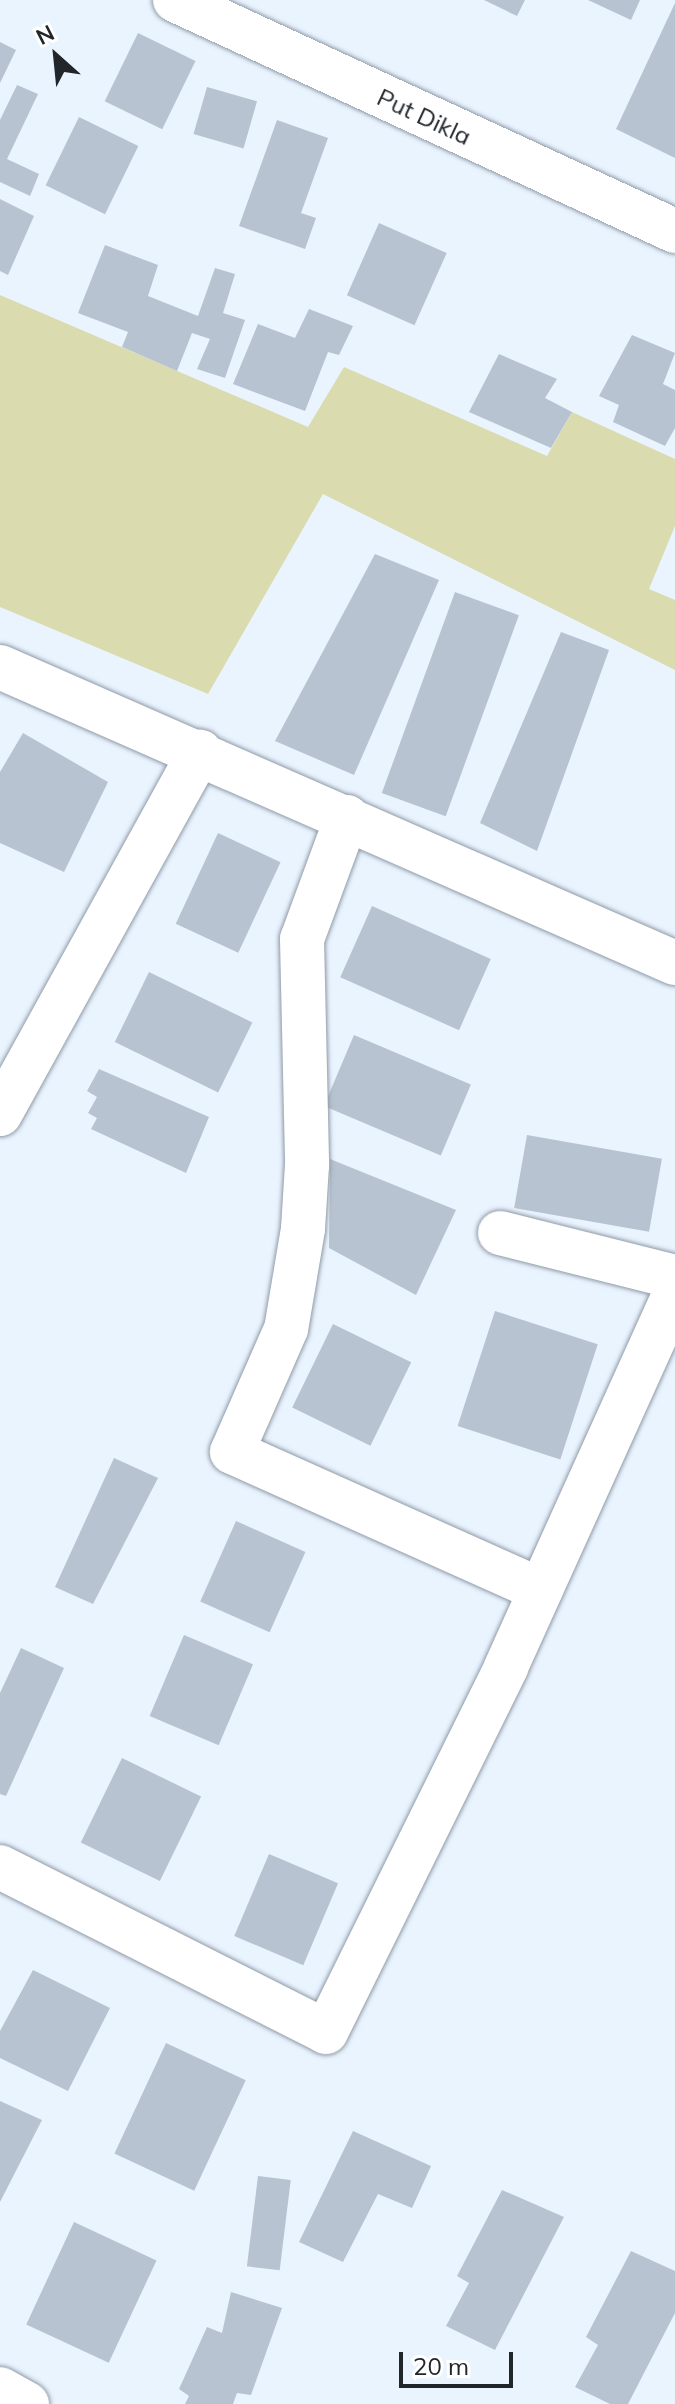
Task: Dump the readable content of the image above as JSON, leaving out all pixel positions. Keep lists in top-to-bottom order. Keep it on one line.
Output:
{"streets":{"street":["Put Dikla"]},"scale_bar":"20 m","north":"top left"}
